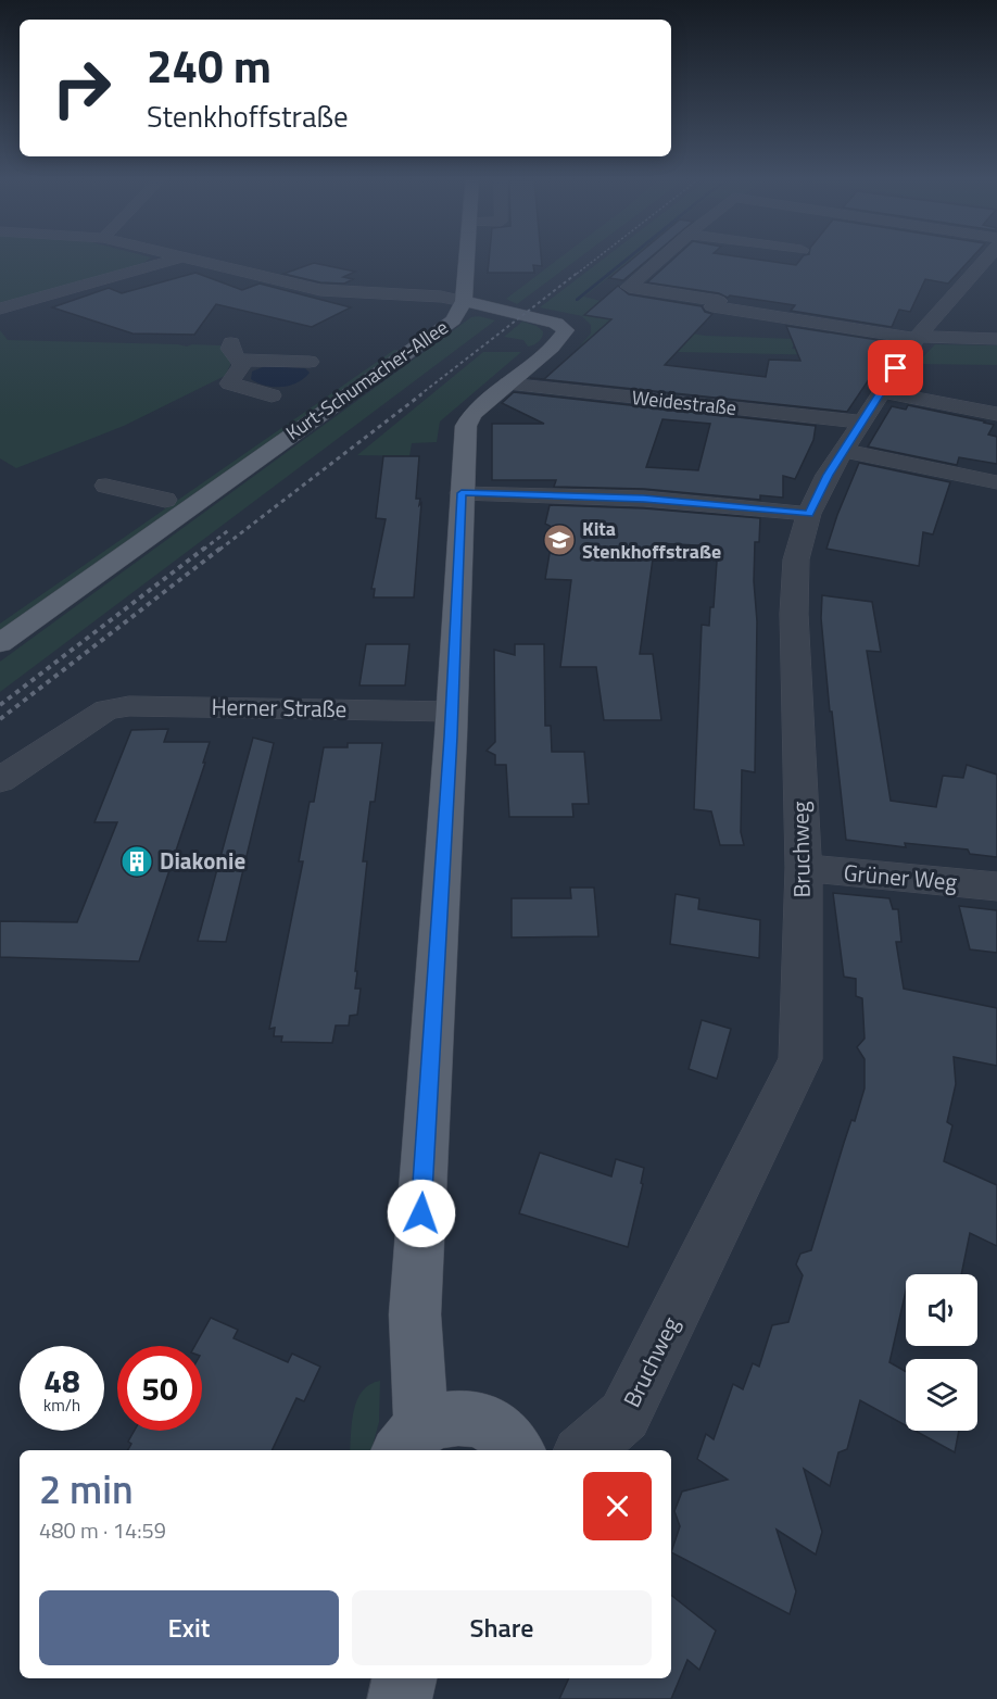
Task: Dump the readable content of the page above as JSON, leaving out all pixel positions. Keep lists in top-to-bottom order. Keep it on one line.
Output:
{"streets":{"main road":["Kurt-Schumacher-Allee"],"street":["Weidestraße","Herner Straße","Bruchweg","Grüner Weg"]},"crossings":[["Weidestraße","Bruchweg"],["Bruchweg","Grüner Weg"]],"places":{"school or university":["Kita Stenkhoffstraße"],"building":["Diakonie"]},"page":{"turn":["240 m","Stenkhoffstraße"],"speed":"48 km/h","limit":"50","heading":["2 min","480 m · 14:59"],"buttons":["Exit","Share"]}}
